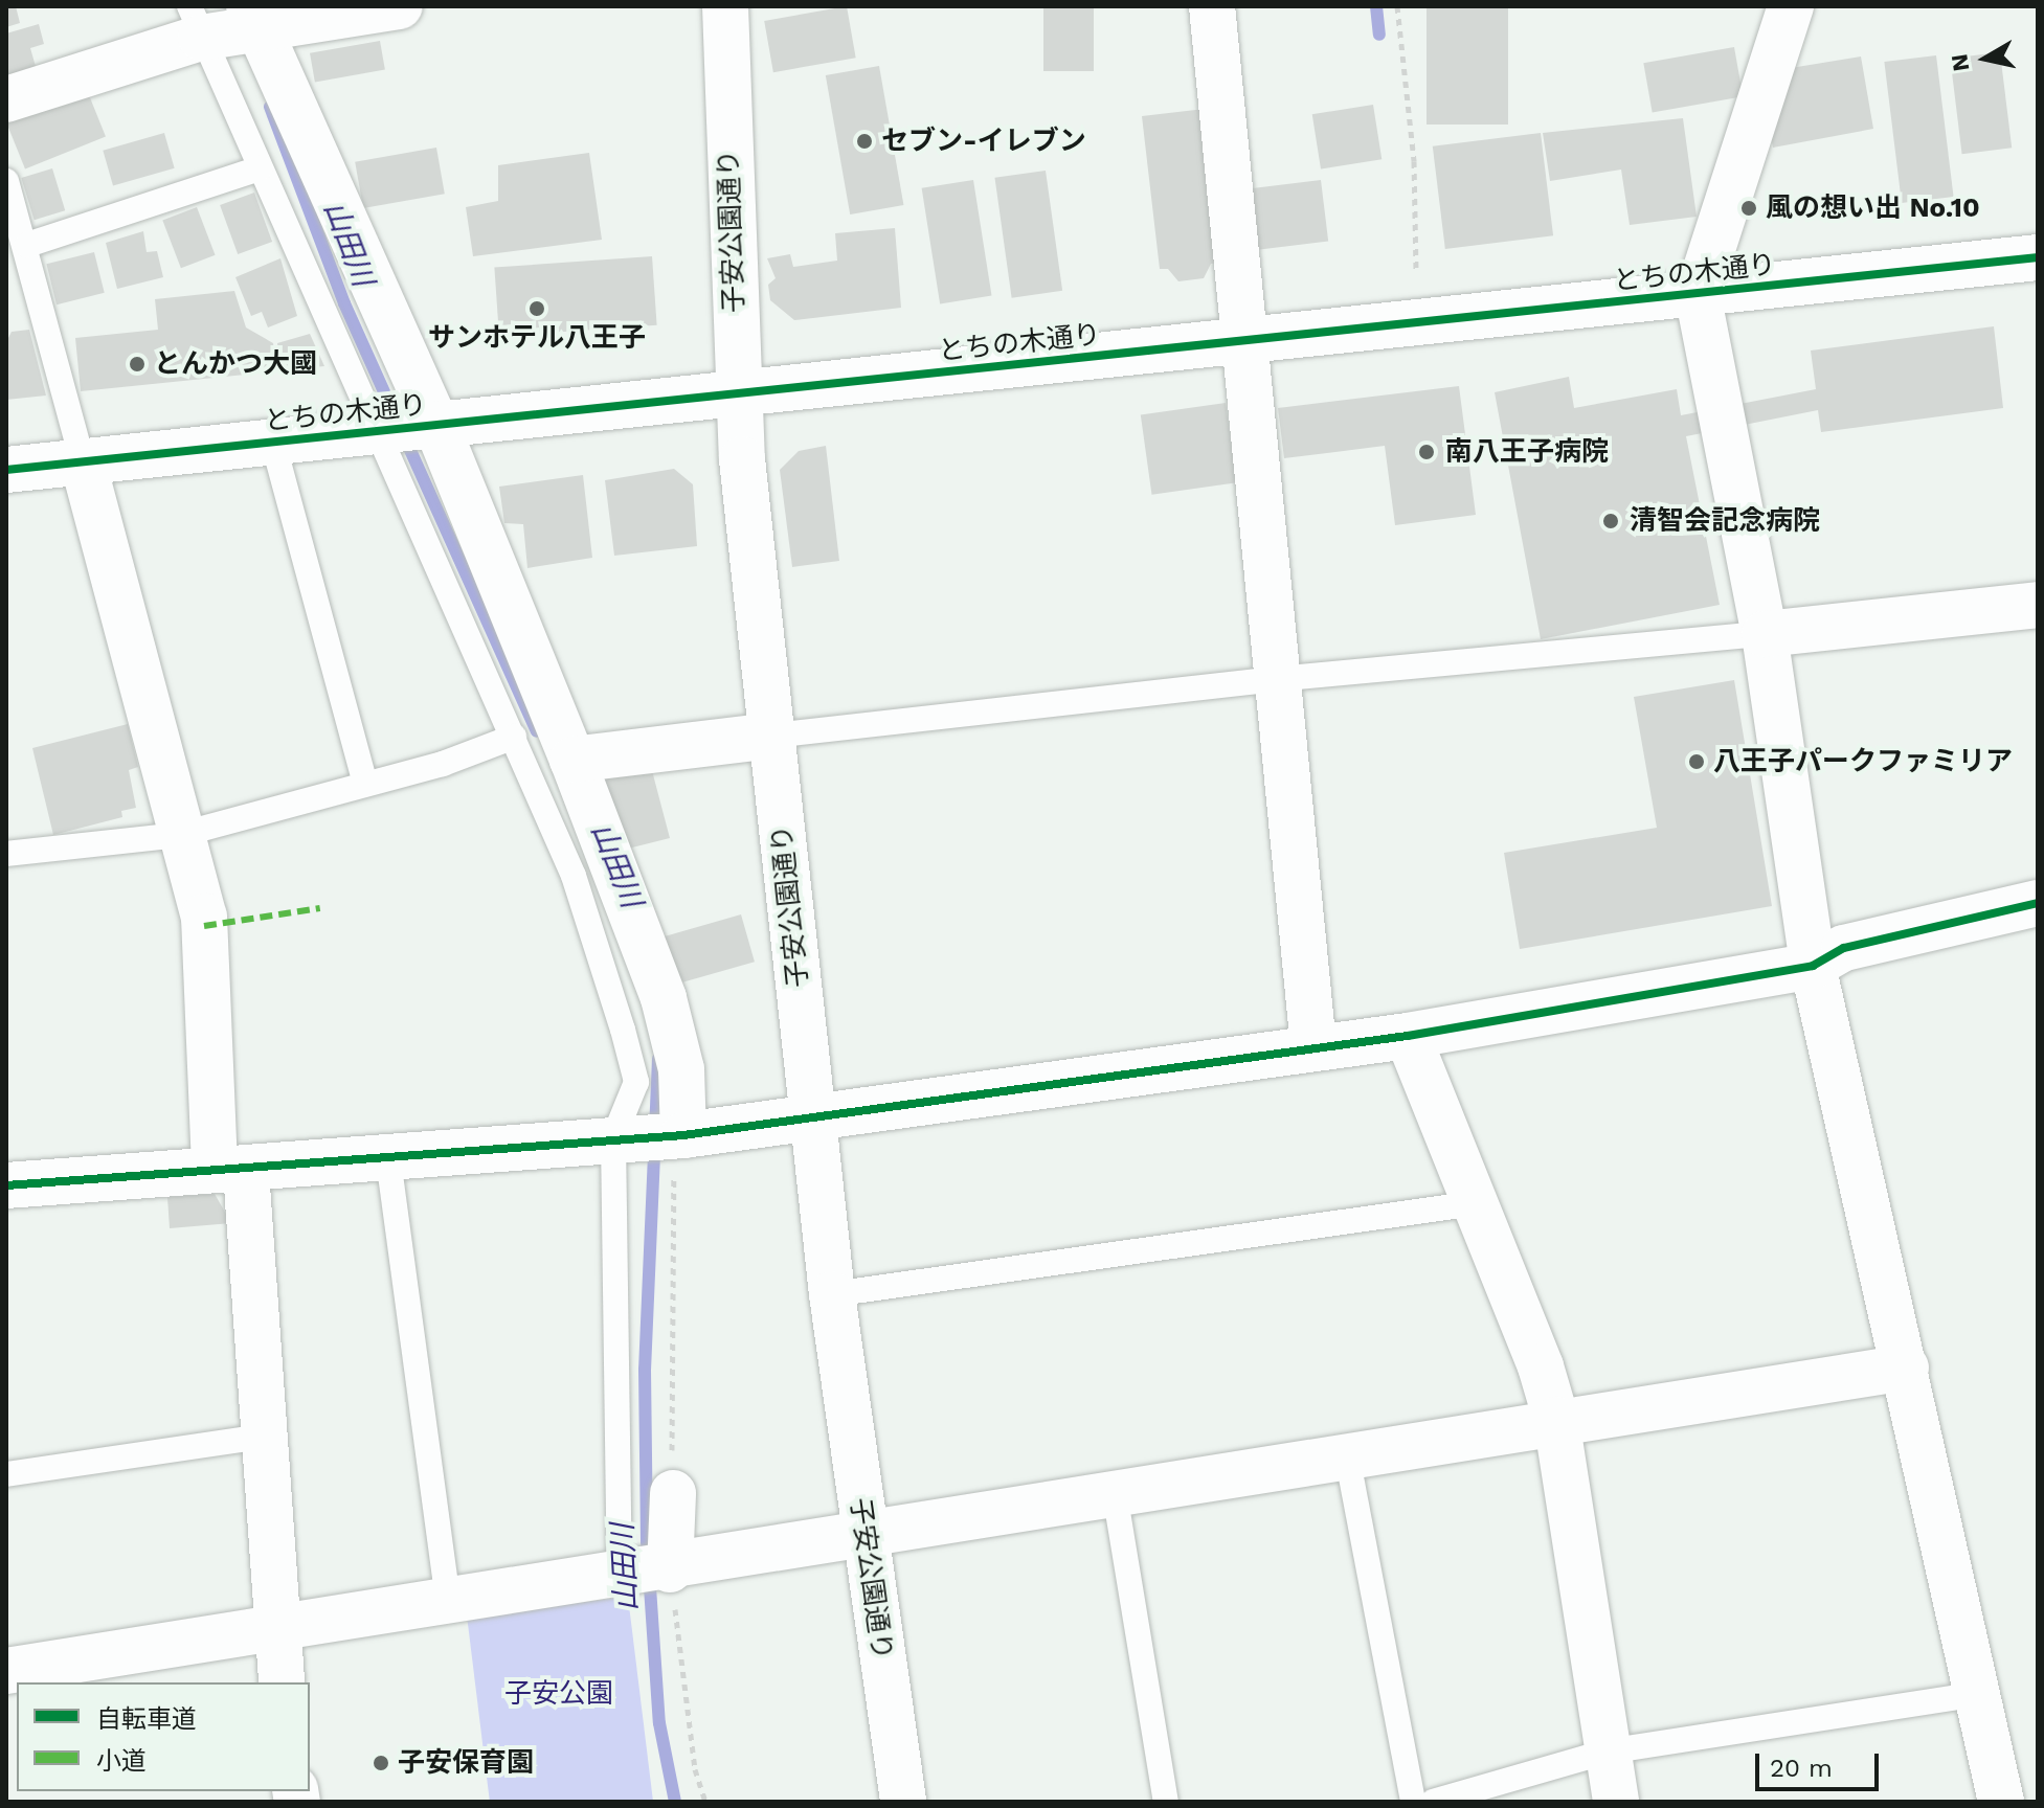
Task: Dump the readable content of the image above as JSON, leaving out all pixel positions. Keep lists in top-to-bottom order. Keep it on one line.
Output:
{"streets":{"street":["子安公園通り","とちの木通り"]},"crossings":[["子安公園通り","とちの木通り"]],"water":["山田川"],"parks":["子安公園"],"places":["セブン-イレブン","風の想い出 No.10","サンホテル八王子","とんかつ大國","南八王子病院","清智会記念病院","八王子パークファミリア","子安保育園"],"legend":["自転車道","小道"],"scale_bar":"20 m","north":"left"}
